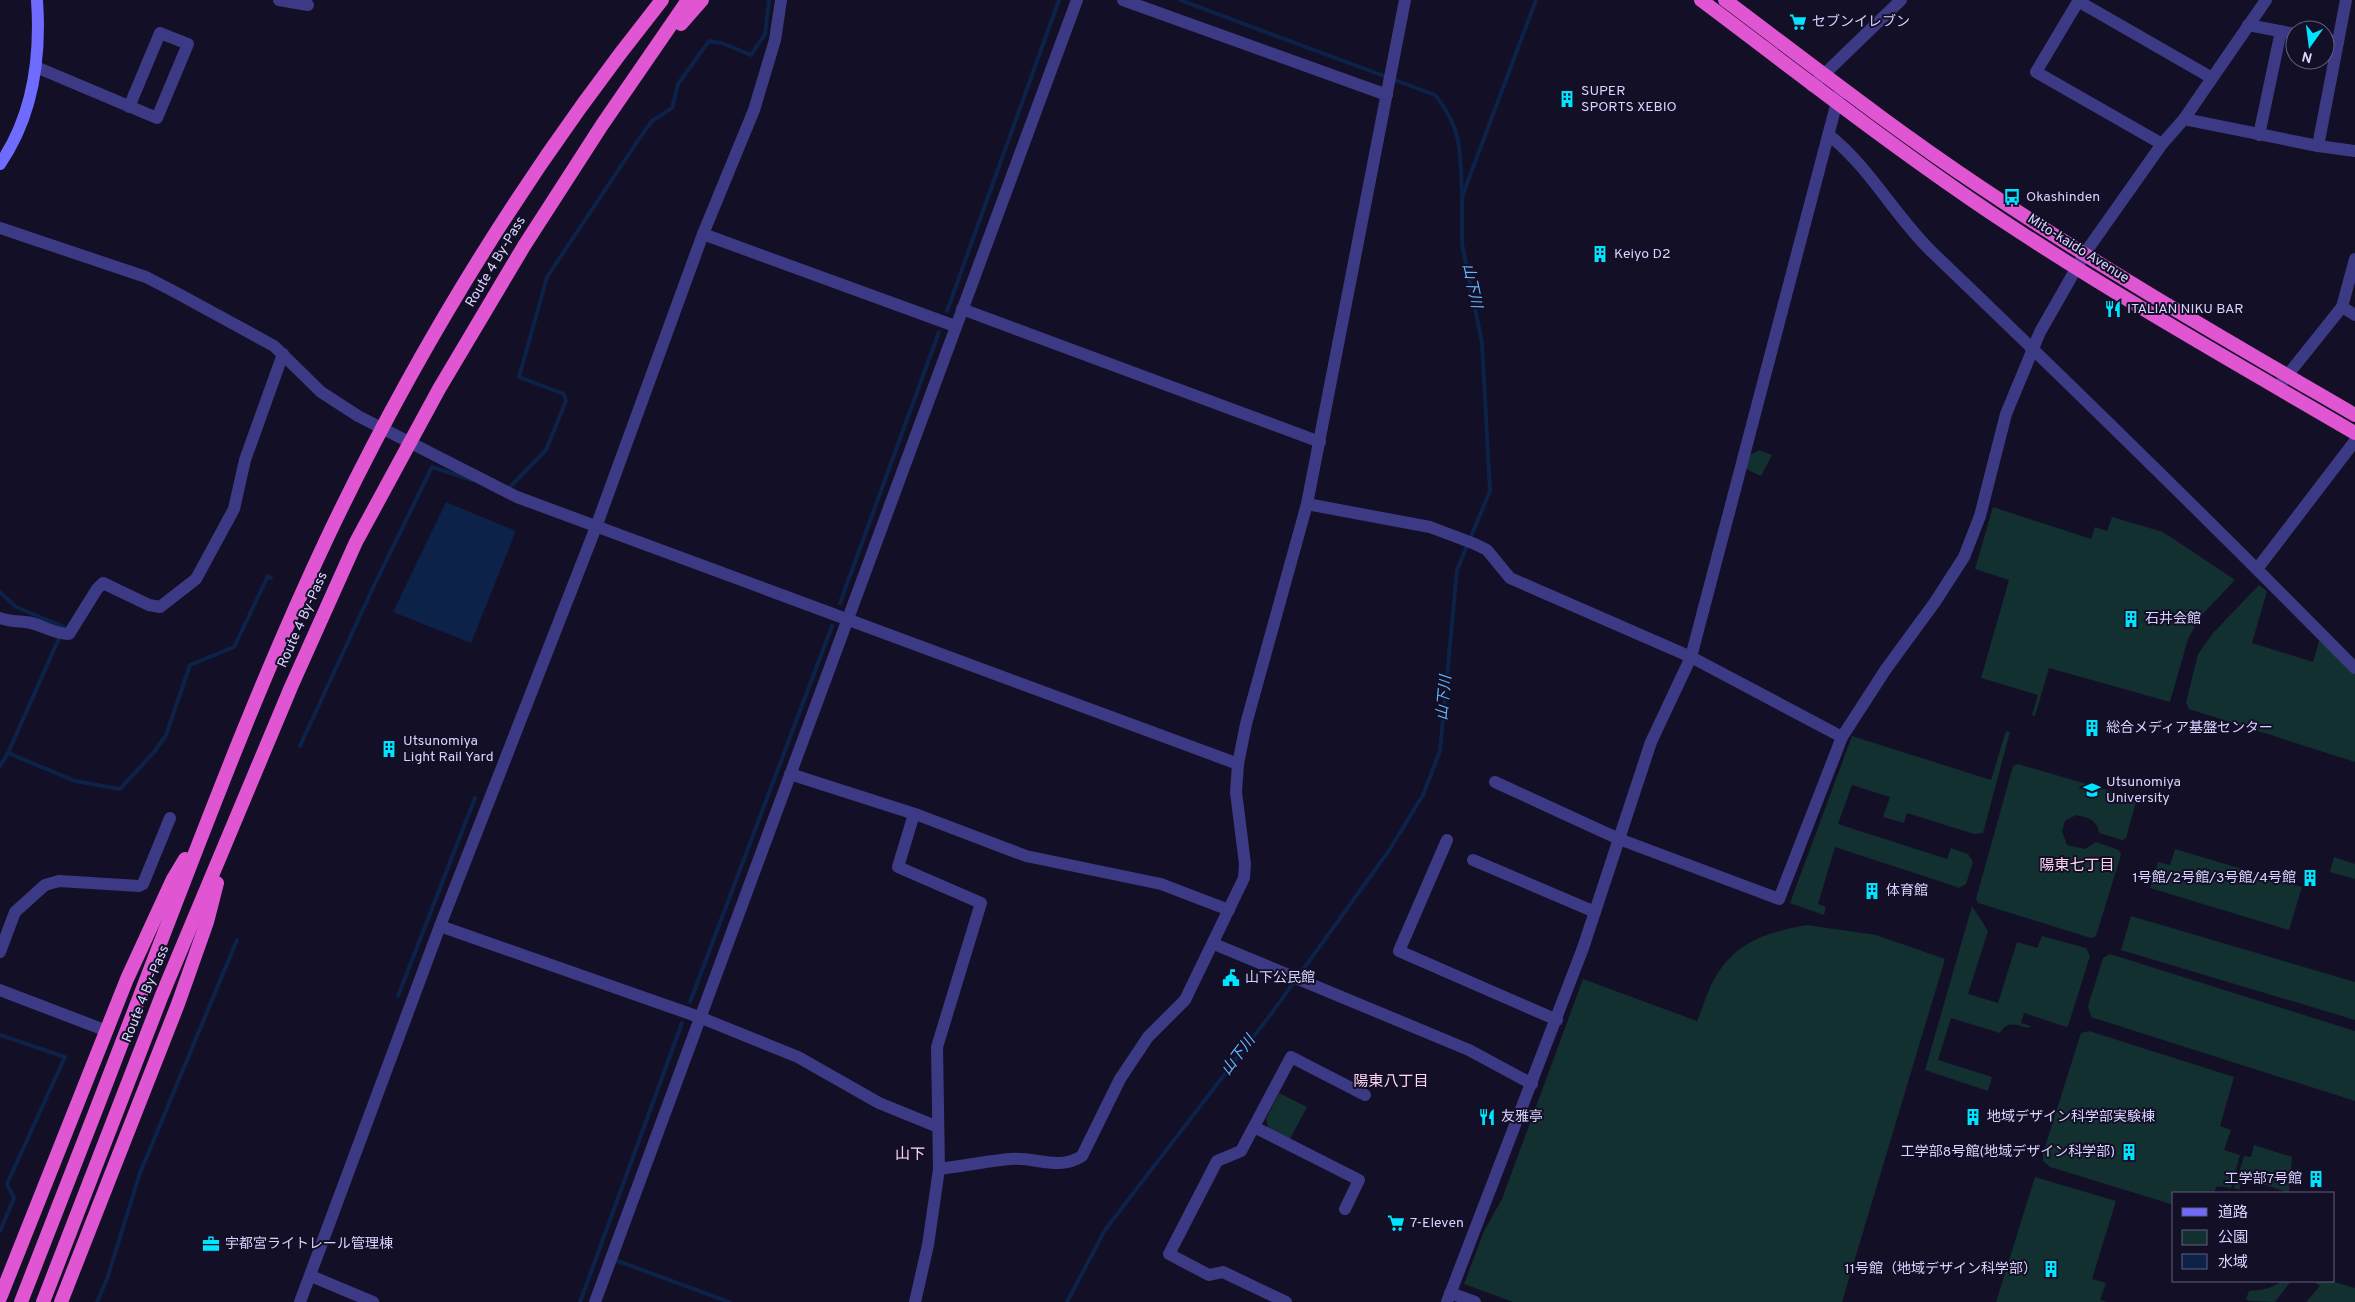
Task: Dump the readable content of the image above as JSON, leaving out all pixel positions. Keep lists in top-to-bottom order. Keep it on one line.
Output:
{"streets":{"highway":["Mito-kaido Avenue","Route 4 By-Pass"]},"districts":["陽東七丁目","陽東八丁目","山下"],"water":["山下川"],"places":{"supermarket":["セブンイレブン","7-Eleven"],"building":["SUPER SPORTS XEBIO","Keiyo D2","石井会館","総合メディア基盤センター","Utsunomiya Light Rail Yard","1号館/2号館/3号館/4号館","体育館","地域デザイン科学部実験棟","工学部8号館(地域デザイン科学部)","工学部7号館","11号館（地域デザイン科学部）"],"bus stop":["Okashinden"],"restaurant":["ITALIAN NIKU BAR","友雅亭"],"school or university":["Utsunomiya University"],"public building":["山下公民館"],"office":["宇都宮ライトレール管理棟"]},"legend":["道路","公園","水域"],"north":"bottom"}
